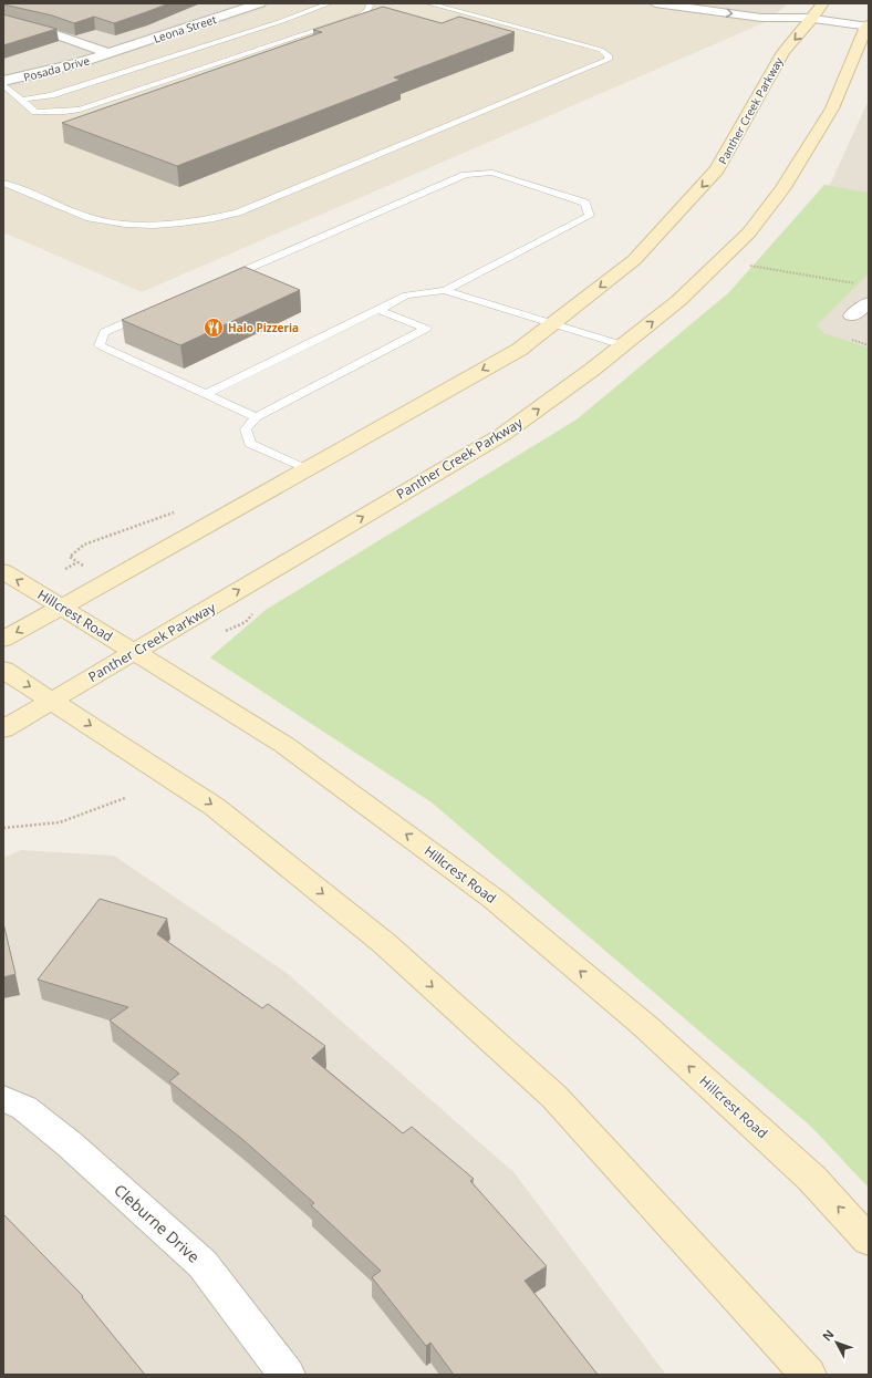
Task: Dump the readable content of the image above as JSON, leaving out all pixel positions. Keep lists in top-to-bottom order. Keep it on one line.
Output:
{"streets":{"main road":["Panther Creek Parkway","Hillcrest Road"],"street":["Leona Street","Posada Drive","Cleburne Drive"]},"crossings":[["Leona Street","Posada Drive"],["Panther Creek Parkway","Hillcrest Road"]],"places":{"restaurant":["Halo Pizzeria"]},"north":"top left"}
